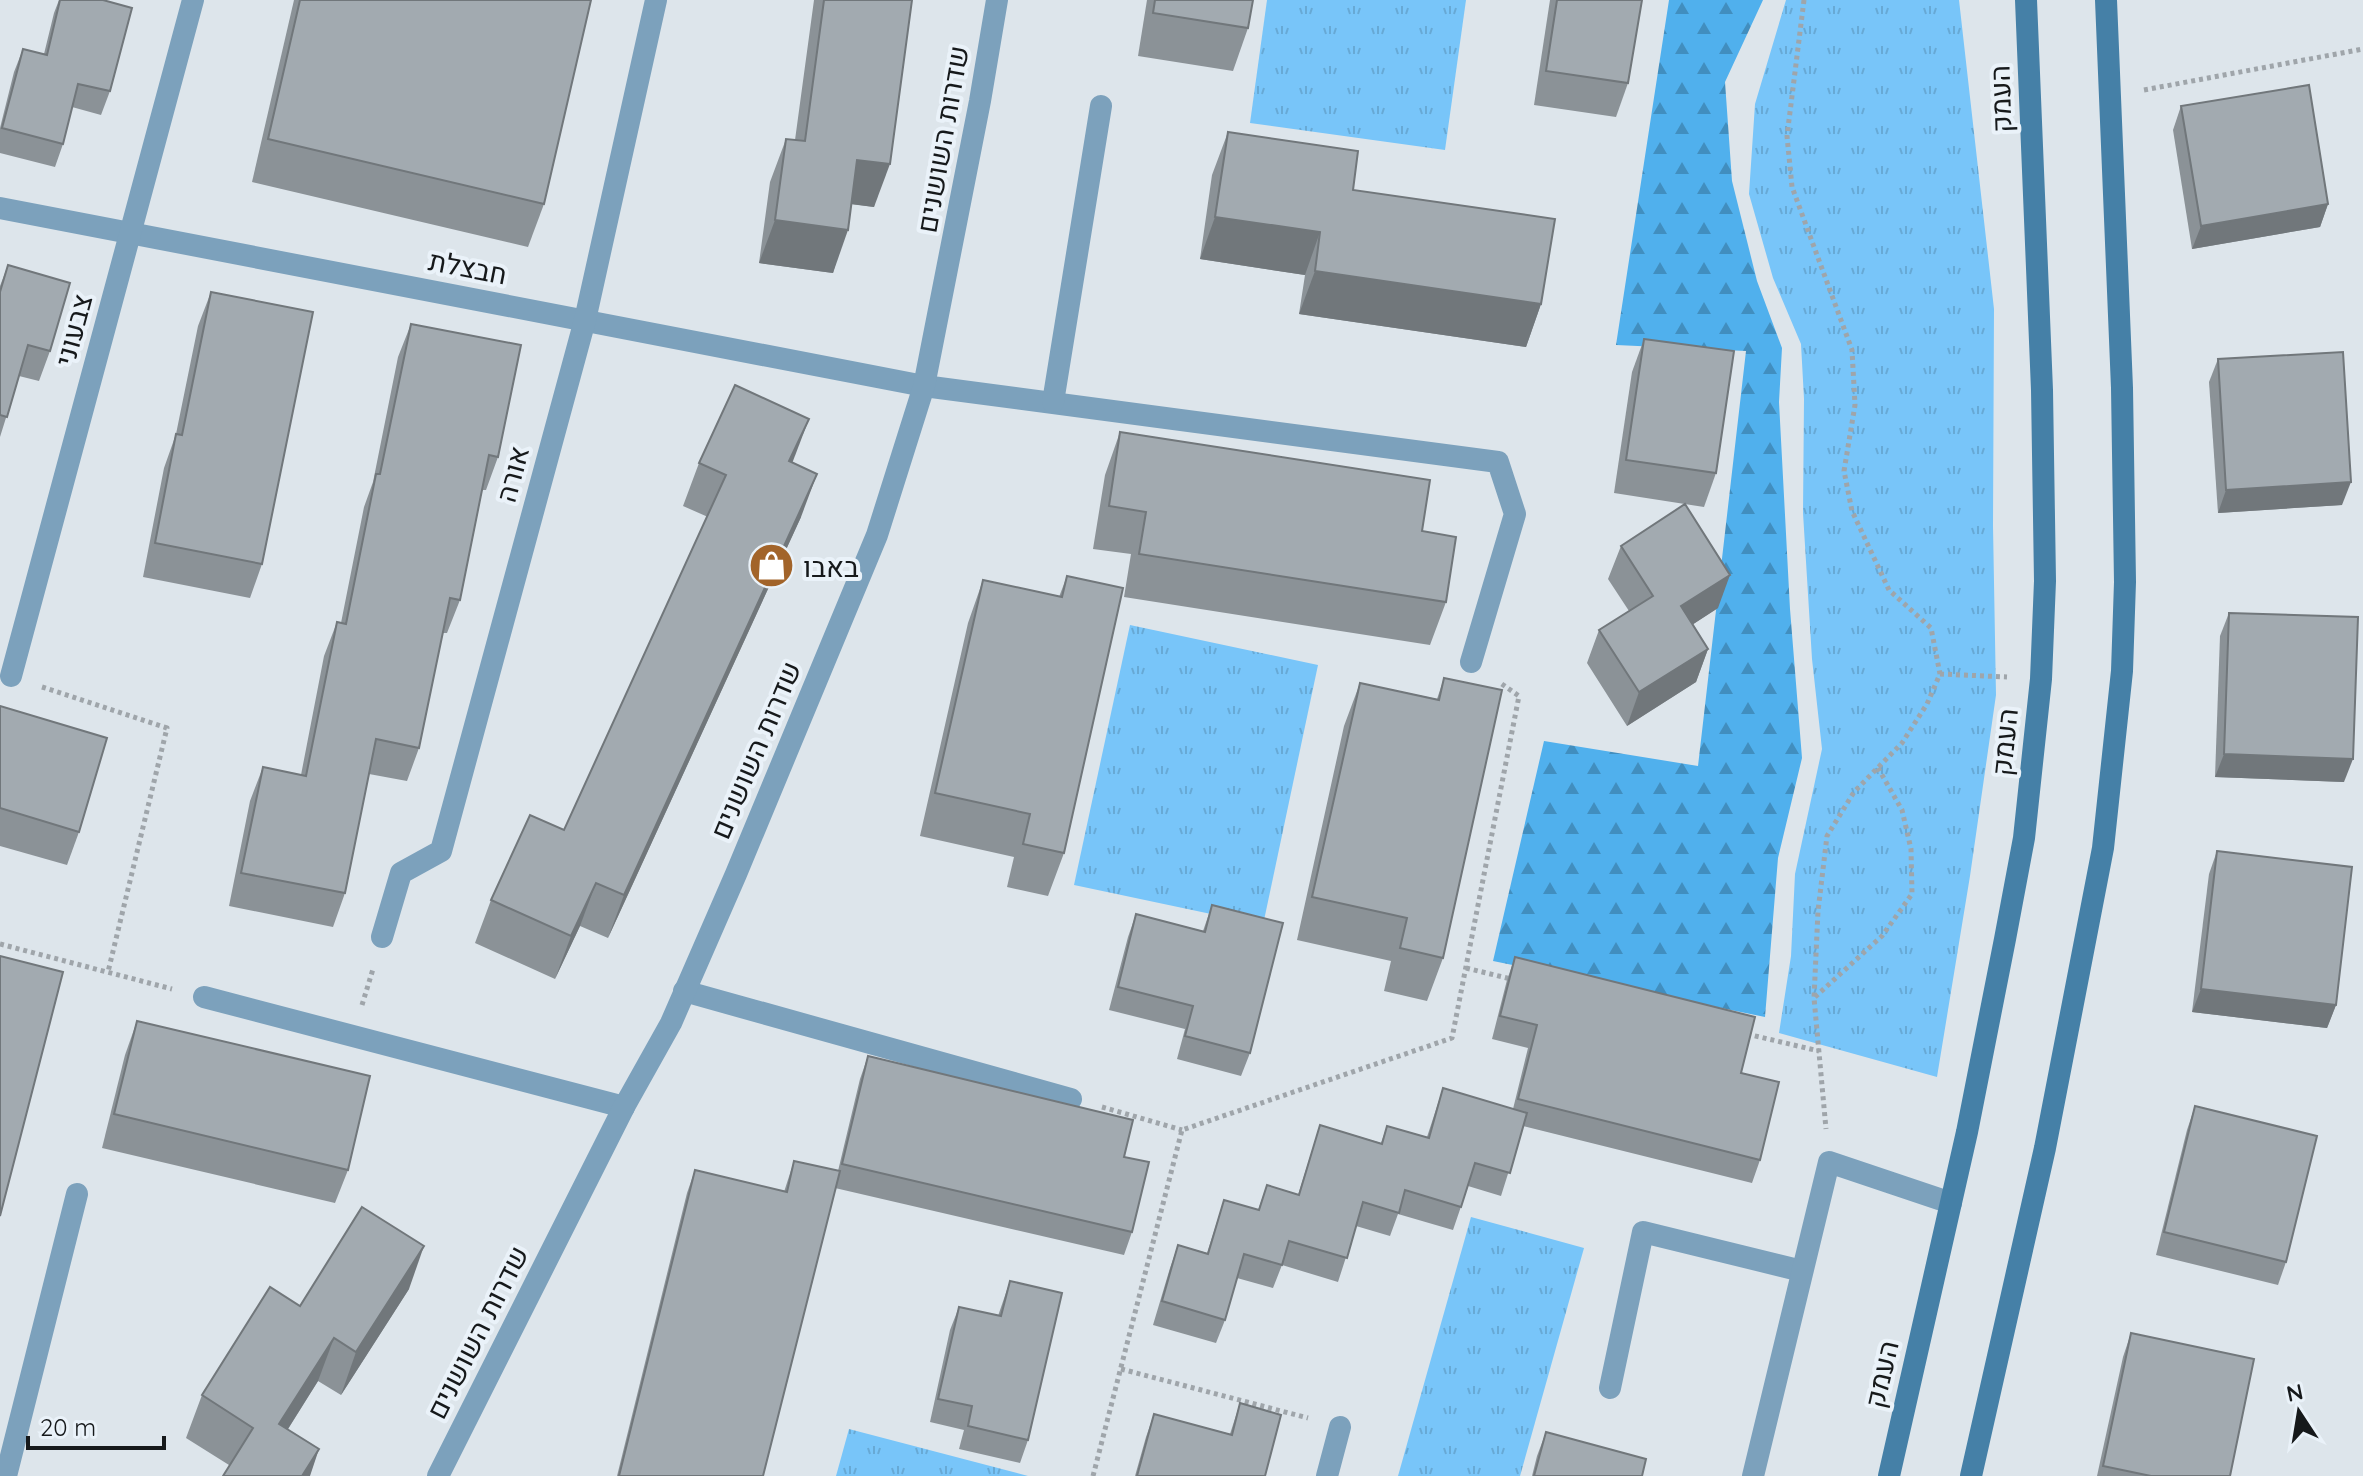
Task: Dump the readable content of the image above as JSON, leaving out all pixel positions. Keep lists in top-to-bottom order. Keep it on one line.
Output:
{"streets":{"main road":["העמק"],"street":["שדרות השושנים","חבצלת","צבעוני","אורה"]},"crossings":[["שדרות השושנים","חבצלת"],["חבצלת","צבעוני"],["חבצלת","אורה"]],"places":{"shop":["באבו"]},"scale_bar":"20 m","north":"top"}
